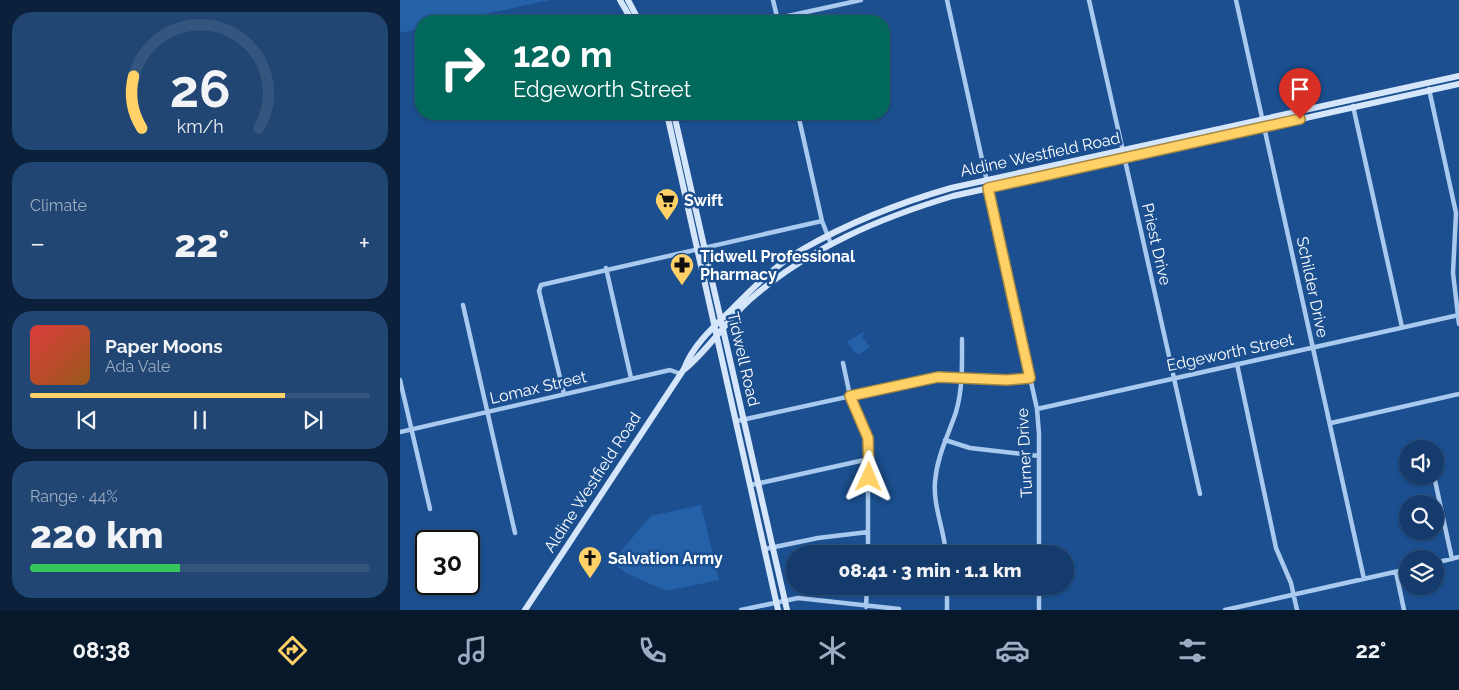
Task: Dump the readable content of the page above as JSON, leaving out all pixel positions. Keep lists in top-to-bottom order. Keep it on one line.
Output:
{"streets":{"main road":["Aldine Westfield Road","Tidwell Road"],"street":["Priest Drive","Schilder Drive","Edgeworth Street","Lomax Street","Turner Drive"]},"crossings":[["Aldine Westfield Road","Priest Drive"],["Aldine Westfield Road","Schilder Drive"],["Aldine Westfield Road","Tidwell Road"],["Aldine Westfield Road","Lomax Street"],["Aldine Westfield Road","Turner Drive"],["Priest Drive","Edgeworth Street"],["Schilder Drive","Edgeworth Street"],["Edgeworth Street","Turner Drive"]],"places":{"supermarket":["Swift"],"pharmacy":["Tidwell Professional Pharmacy"],"church":["Salvation Army"]},"page":{"turn":["120 m","Edgeworth Street"],"tile":["Climate",["Range · 44%","220 km"]],"heat":["−","22°","+"],"song":["Paper Moons","Ada Vale"],"limit":"30","trip":"08:41 · 3 min · 1.1 km","tabs":["08:38","22°"],"gauge":["26","km/h"]}}
